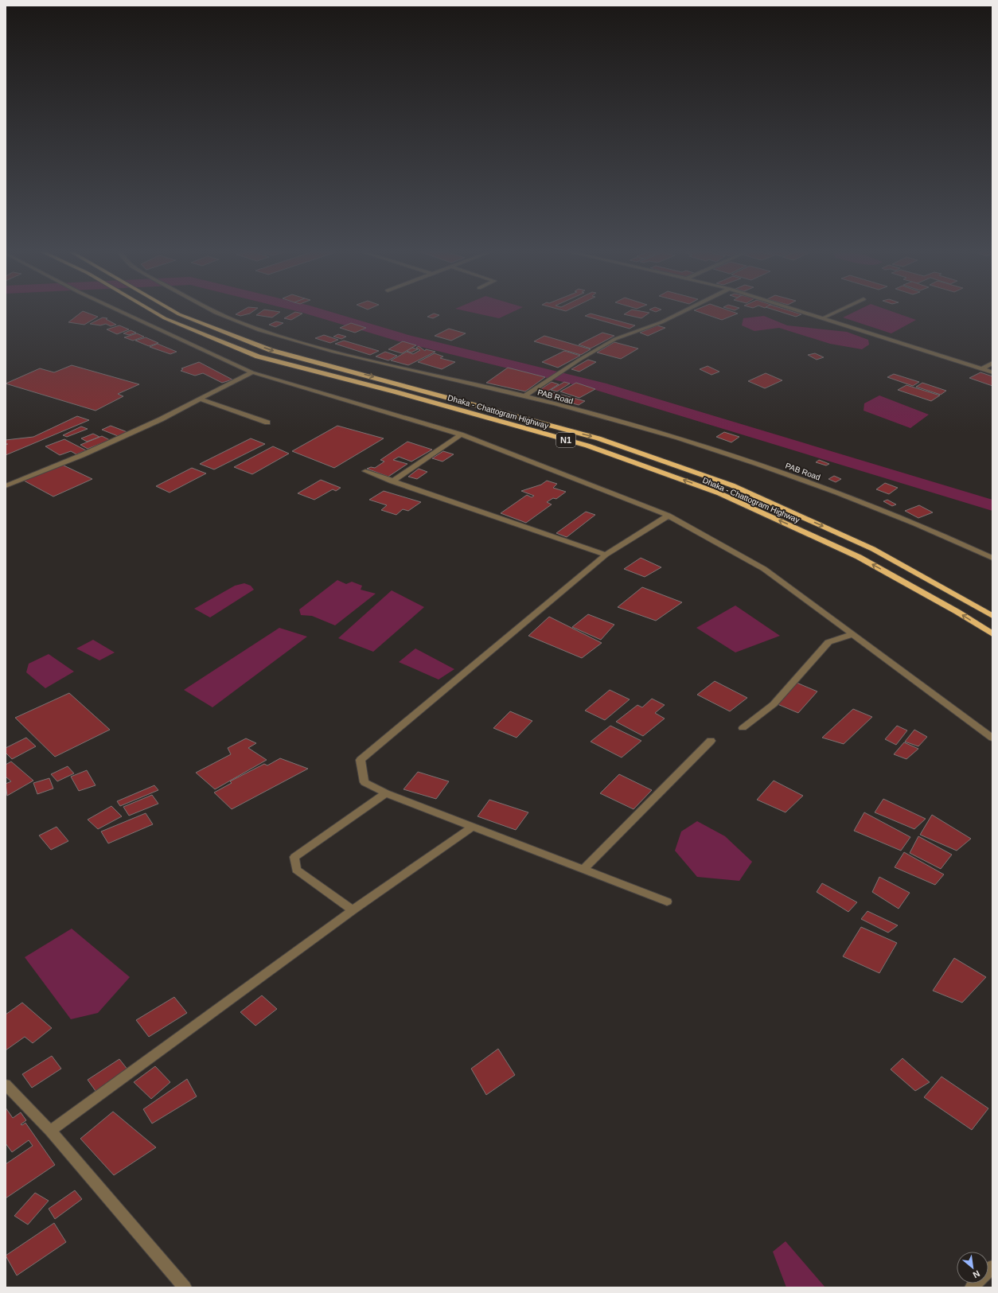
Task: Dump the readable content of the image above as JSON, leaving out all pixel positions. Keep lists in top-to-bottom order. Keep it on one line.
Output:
{"streets":{"highway":["Dhaka - Chattogram Highway","N1"],"street":["PAB Road"]},"north":"bottom right"}
